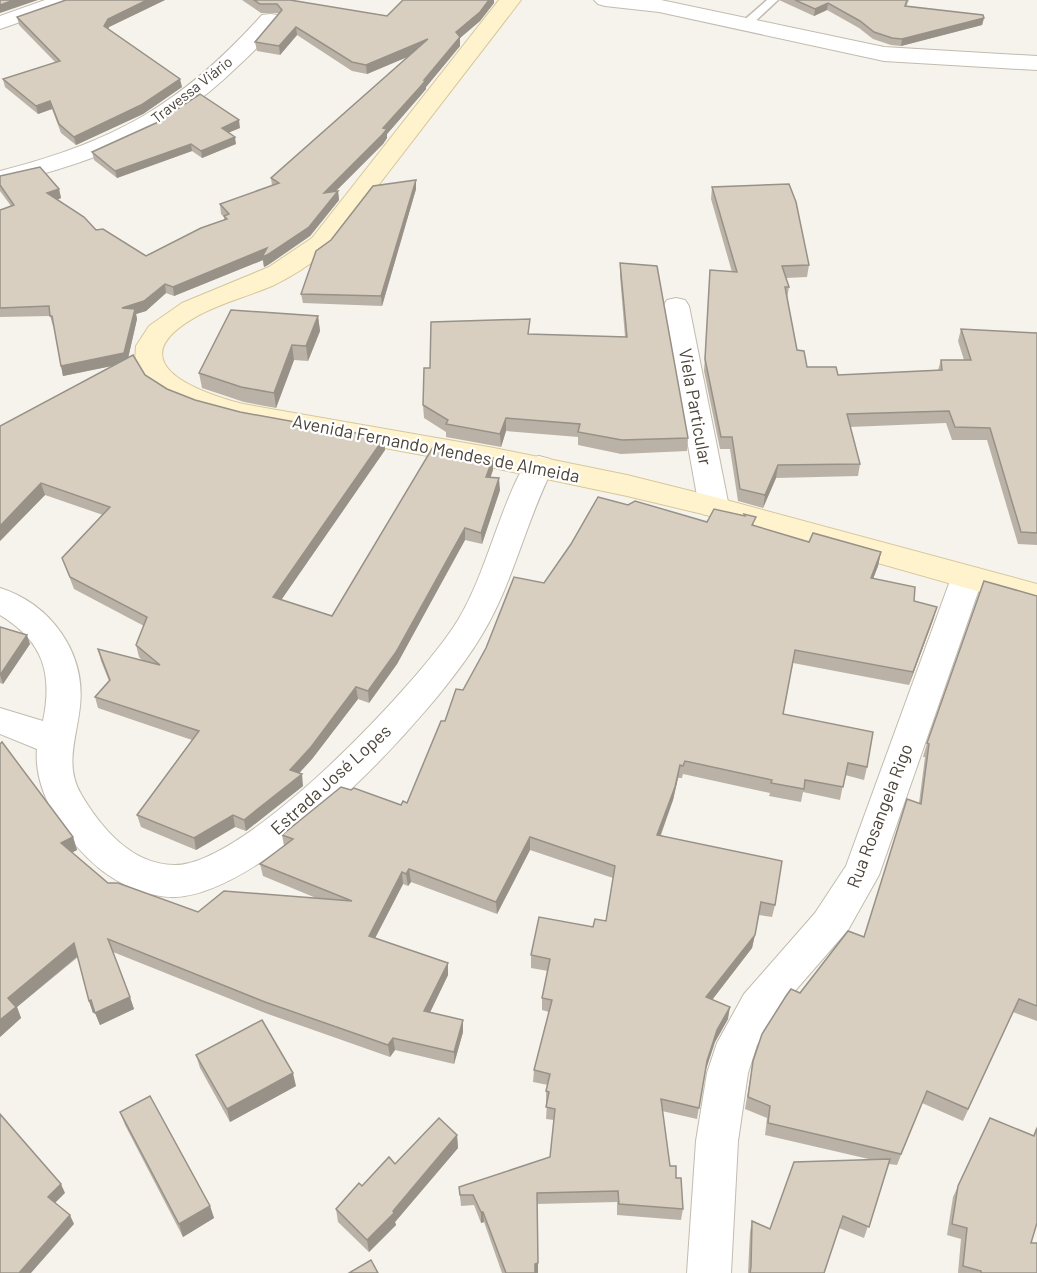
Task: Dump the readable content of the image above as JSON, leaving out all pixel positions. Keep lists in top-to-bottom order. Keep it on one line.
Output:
{"streets":{"street":["Travessa Viário","Viela Particular","Avenida Fernando Mendes de Almeida","Estrada José Lopes","Rua Rosangela Rigo"]},"crossings":[["Viela Particular","Avenida Fernando Mendes de Almeida"],["Avenida Fernando Mendes de Almeida","Estrada José Lopes"],["Avenida Fernando Mendes de Almeida","Rua Rosangela Rigo"]]}
